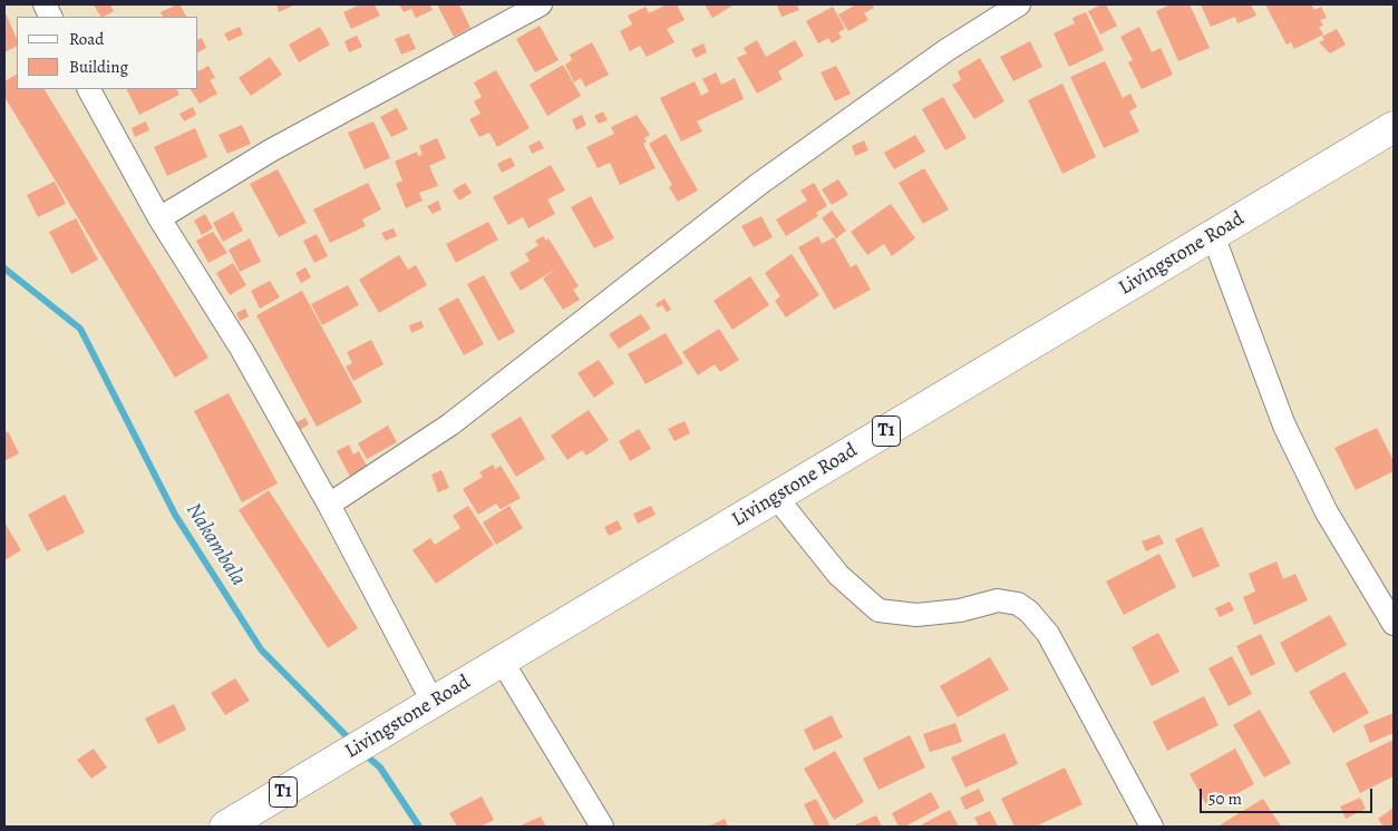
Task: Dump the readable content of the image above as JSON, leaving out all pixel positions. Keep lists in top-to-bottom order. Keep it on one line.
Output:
{"streets":{"highway":["Livingstone Road","T1"]},"water":["Nakambala"],"legend":["Road","Building"],"scale_bar":"50 m"}
